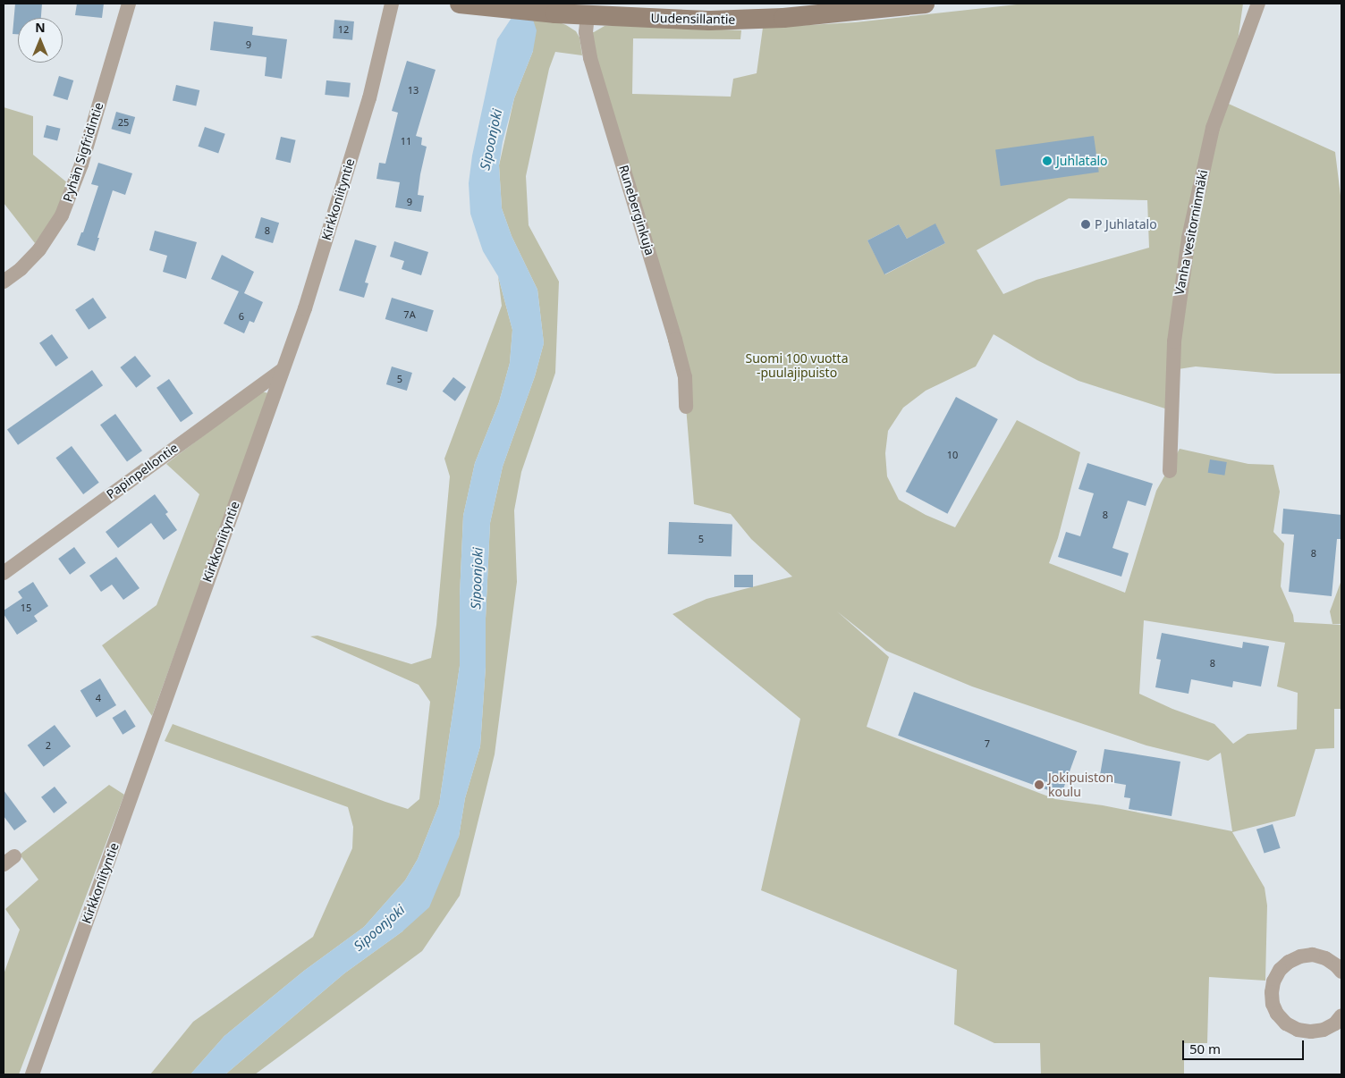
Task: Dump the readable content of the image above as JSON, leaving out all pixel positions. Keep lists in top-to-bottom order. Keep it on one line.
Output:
{"streets":{"street":["Uudensillantie","Pyhän Sigfridintie","Kirkkoniityntie","Runeberginkuja","Vanha vesitorninmäki","Papinpellontie"]},"crossings":[["Uudensillantie","Runeberginkuja"],["Kirkkoniityntie","Papinpellontie"]],"water":["Sipoonjoki"],"parks":["Suomi 100 vuotta -puulajipuisto"],"places":["Juhlatalo","P Juhlatalo","Jokipuiston koulu"],"house_numbers":["12","9","13","25","11","9","8","7A","6","5","10","8","5","8","15","8","4","7","2"],"scale_bar":"50 m","north":"top"}
